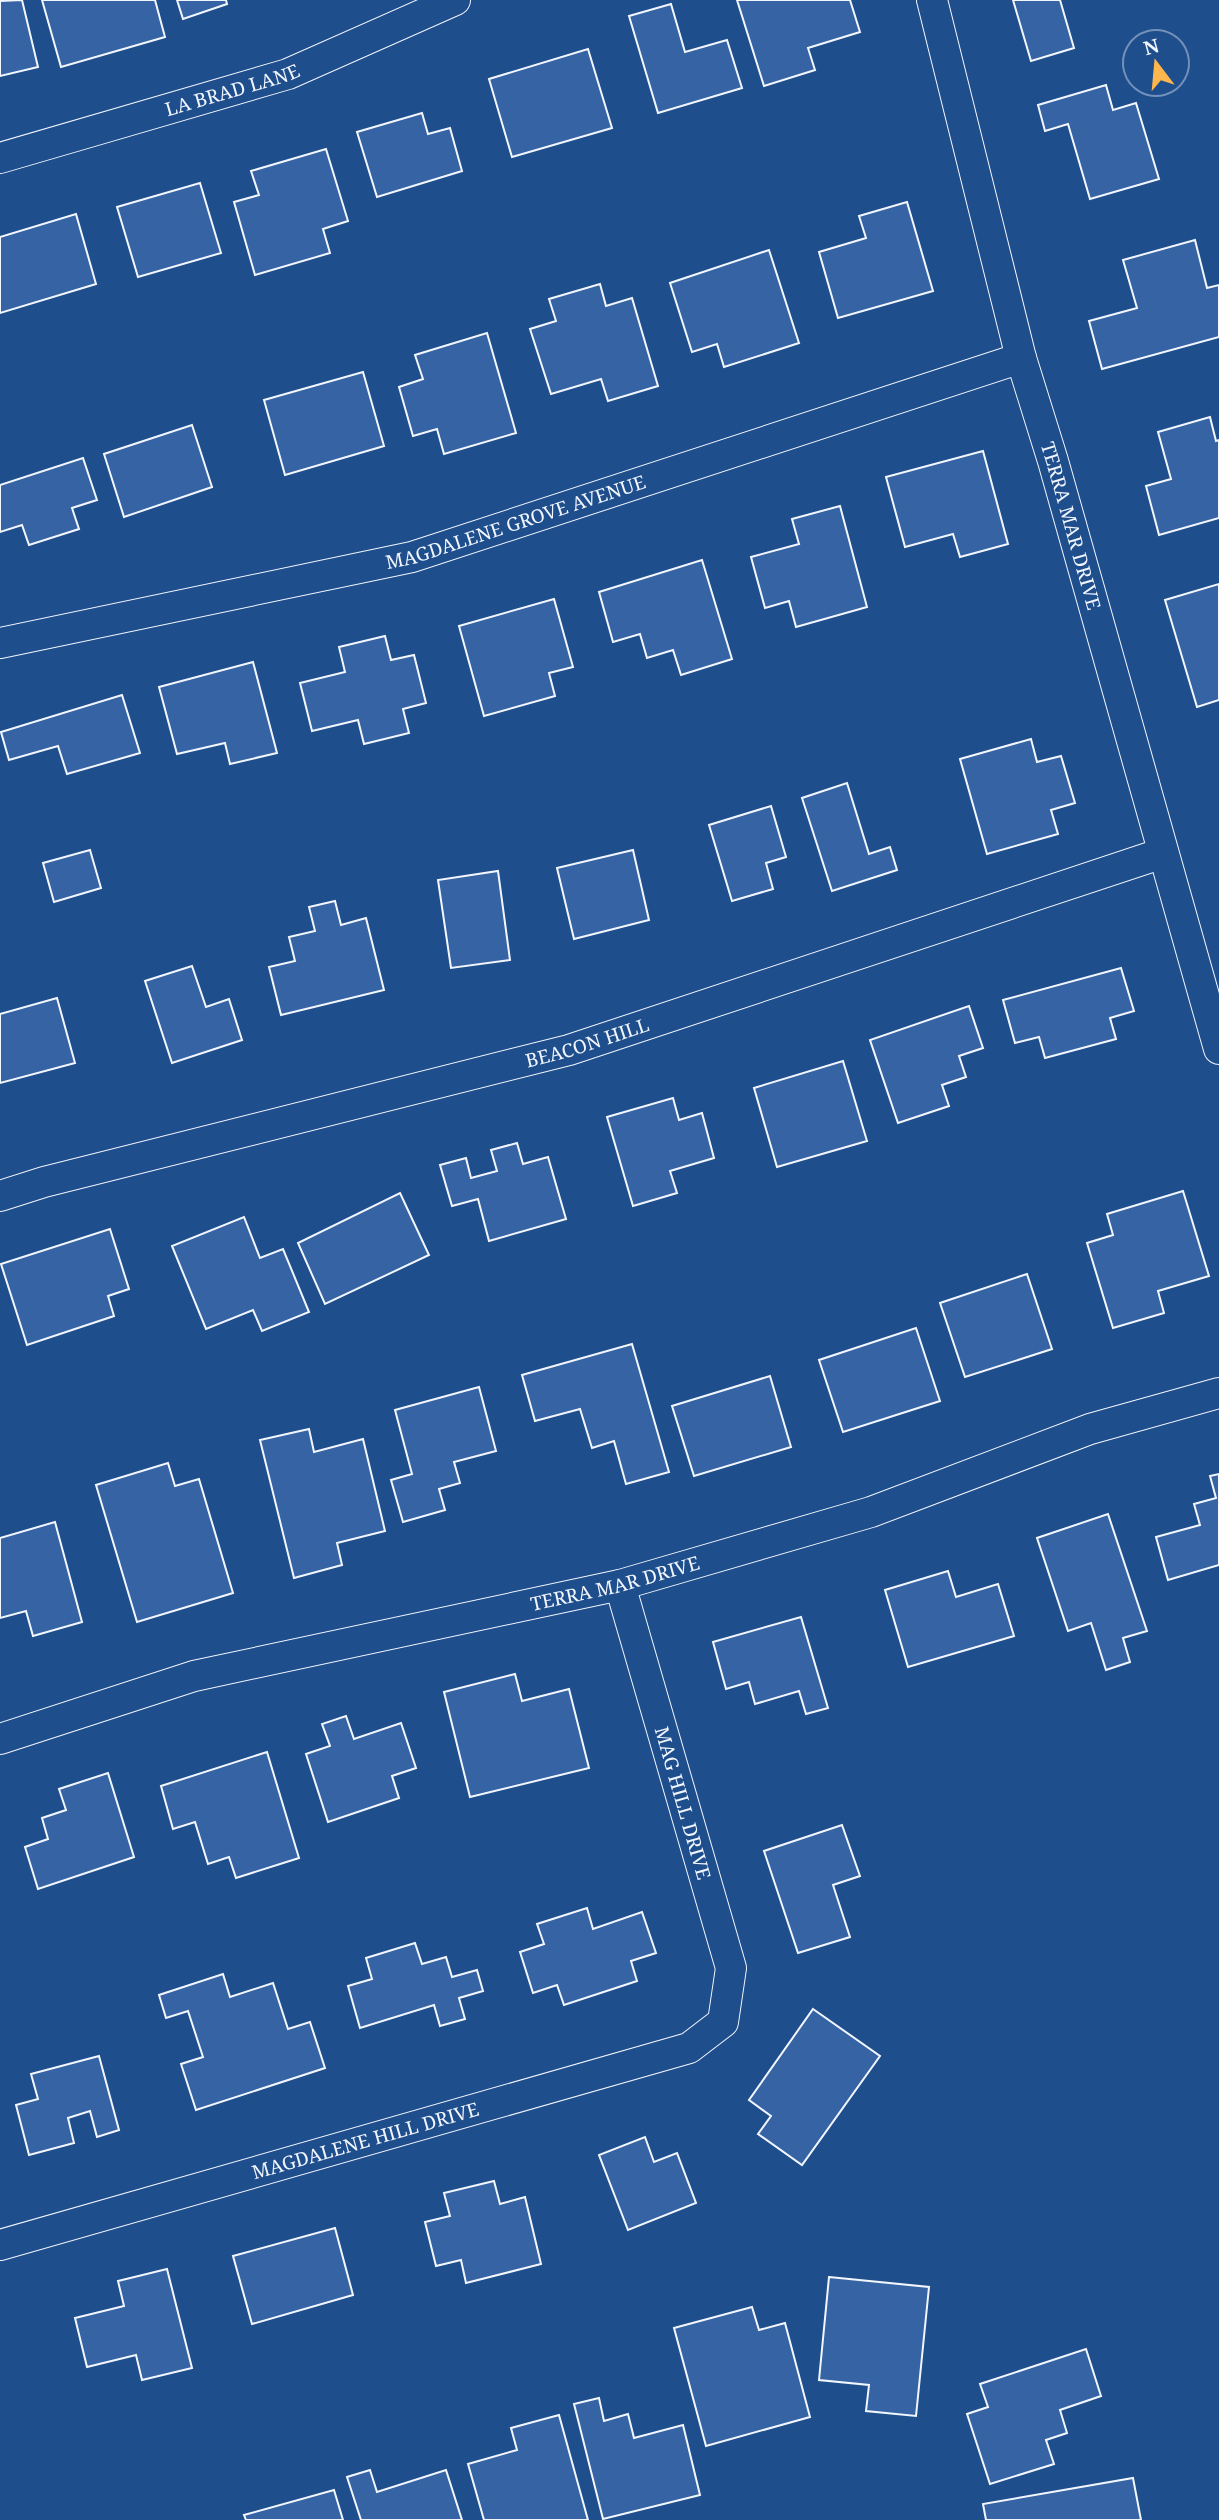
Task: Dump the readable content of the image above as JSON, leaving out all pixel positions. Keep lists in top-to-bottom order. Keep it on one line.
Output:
{"streets":{"street":["LA BRAD LANE","MAGDALENE GROVE AVENUE","TERRA MAR DRIVE","BEACON HILL","MAG HILL DRIVE","MAGDALENE HILL DRIVE"]},"crossings":[["MAGDALENE GROVE AVENUE","TERRA MAR DRIVE"],["TERRA MAR DRIVE","BEACON HILL"],["TERRA MAR DRIVE","MAG HILL DRIVE"],["MAG HILL DRIVE","MAGDALENE HILL DRIVE"]],"north":"top"}
